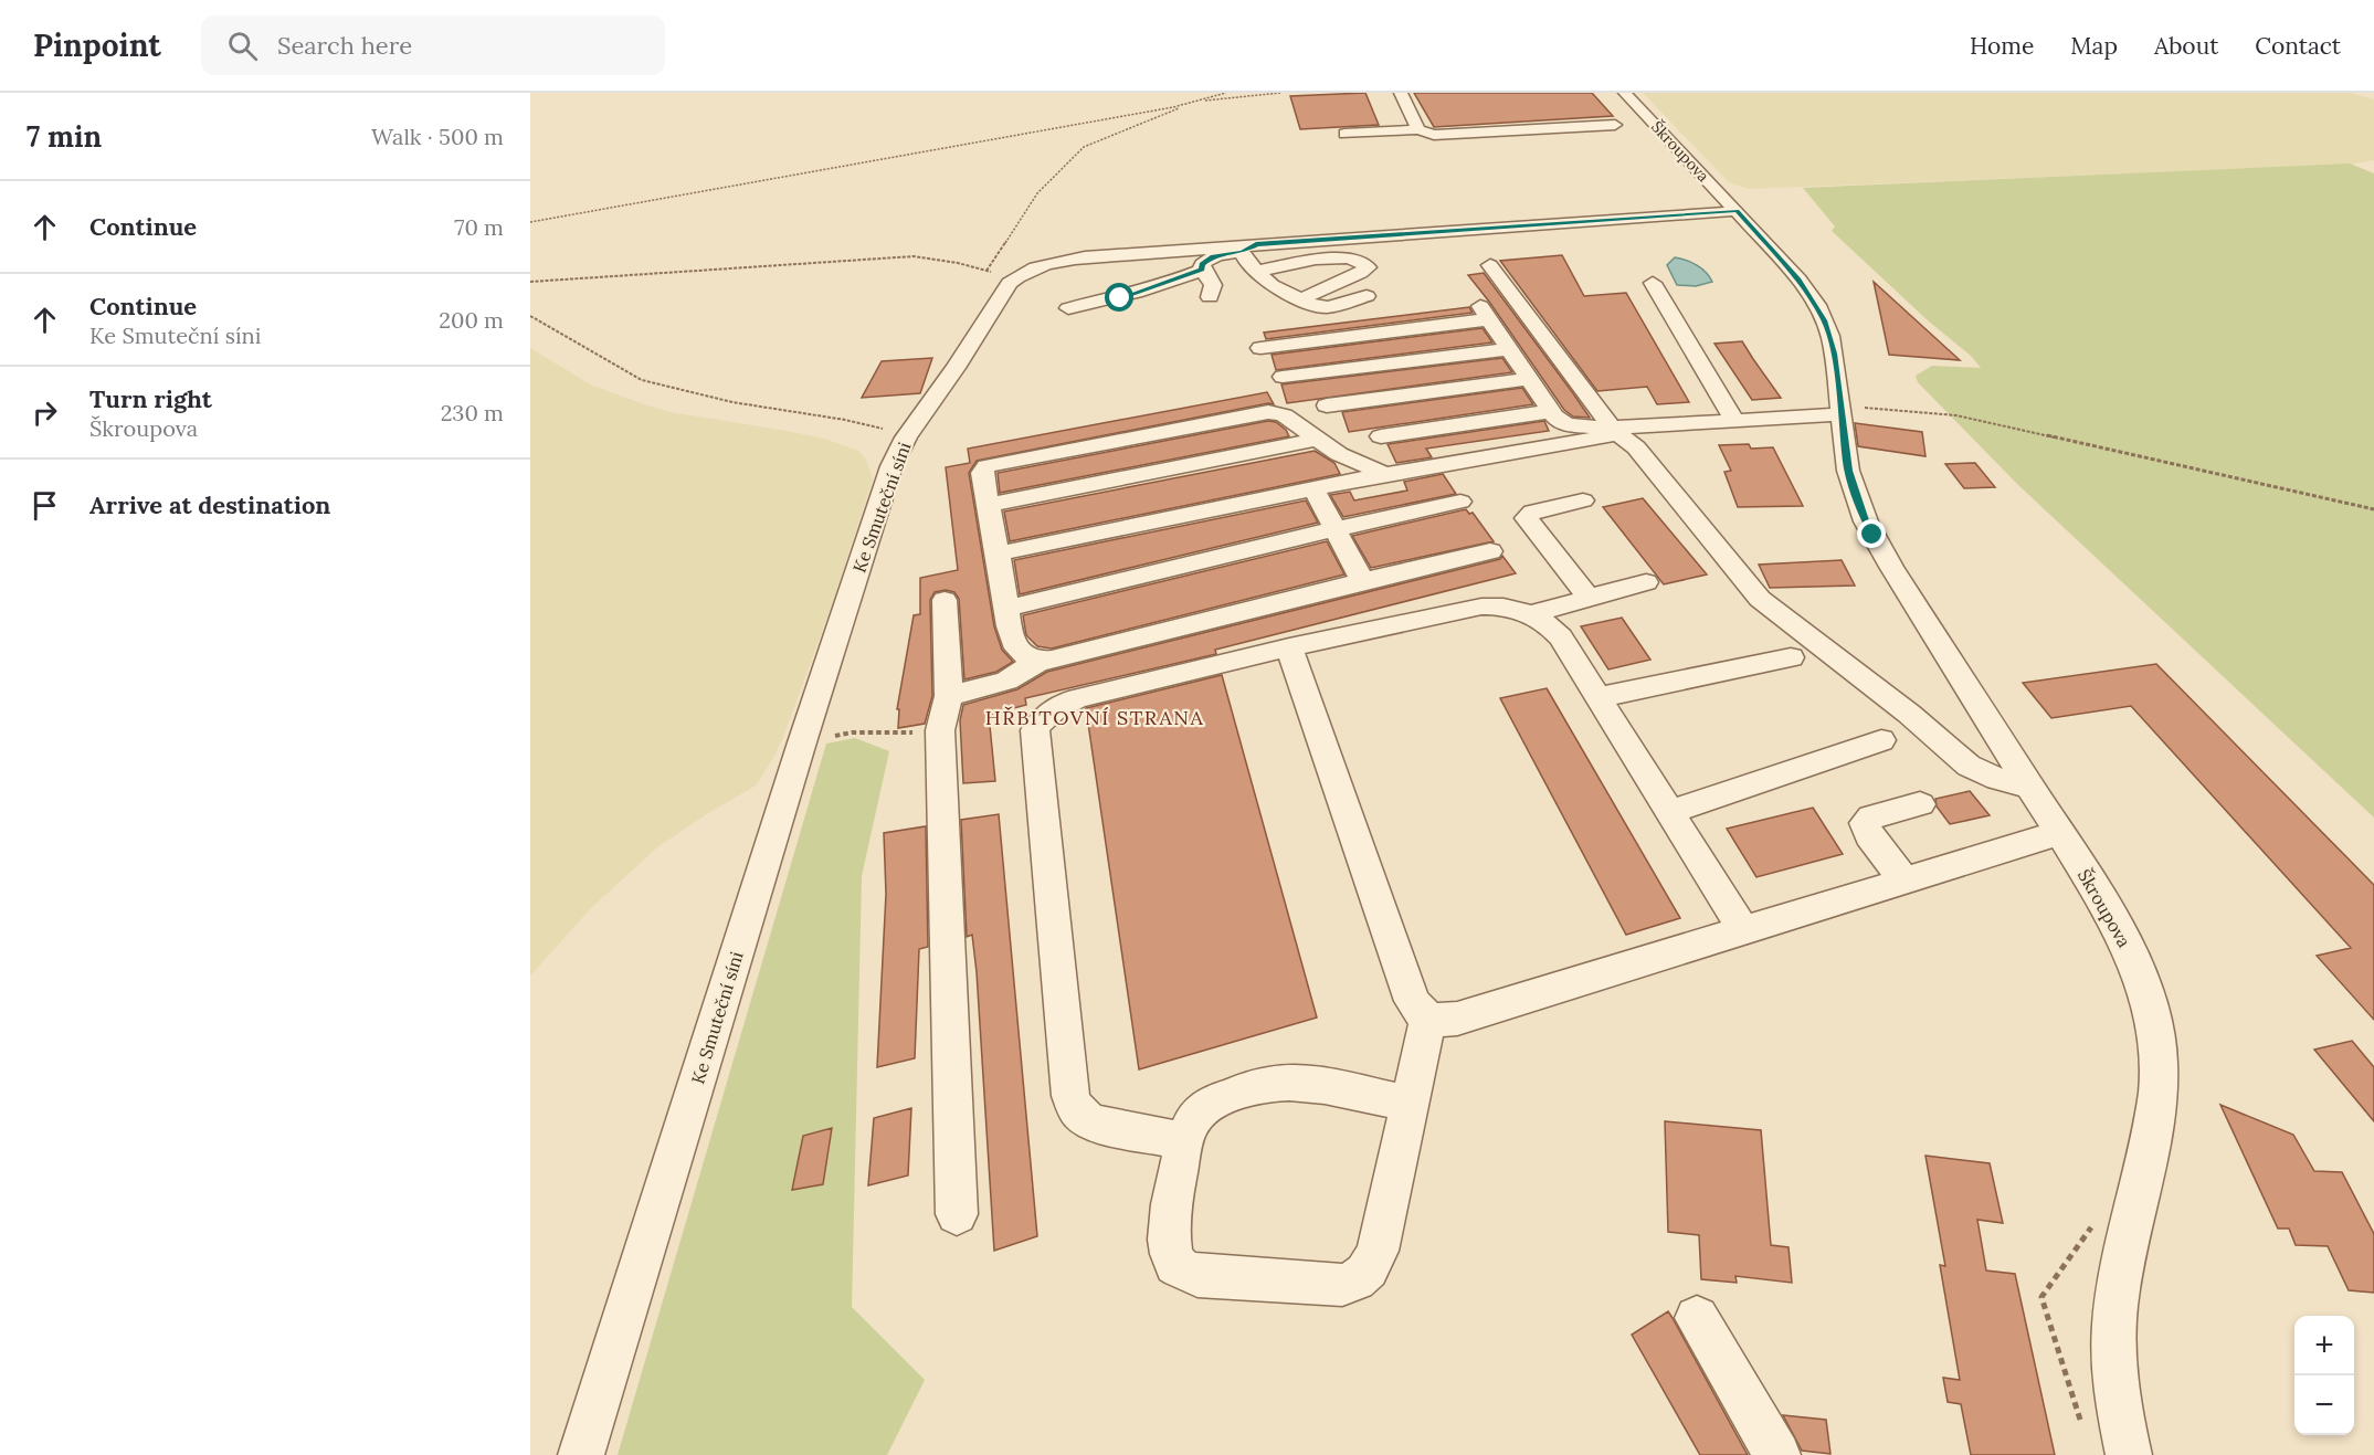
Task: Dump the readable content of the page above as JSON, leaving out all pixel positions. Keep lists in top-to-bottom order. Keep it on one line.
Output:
{"streets":{"street":["Škroupova","Ke Smuteční síni"]},"crossings":[["Škroupova","Ke Smuteční síni"]],"districts":["HŘBITOVNÍ STRANA"],"page":{"header":"Pinpoint","search":"Search here","nav":["Home","Map","About","Contact"],"heading":["7 min","Walk · 500 m"],"list":[["Continue","70 m"],["Continue","Ke Smuteční síni","200 m"],["Turn right","Škroupova","230 m"],"Arrive at destination"],"map_buttons":["+","−"]}}
